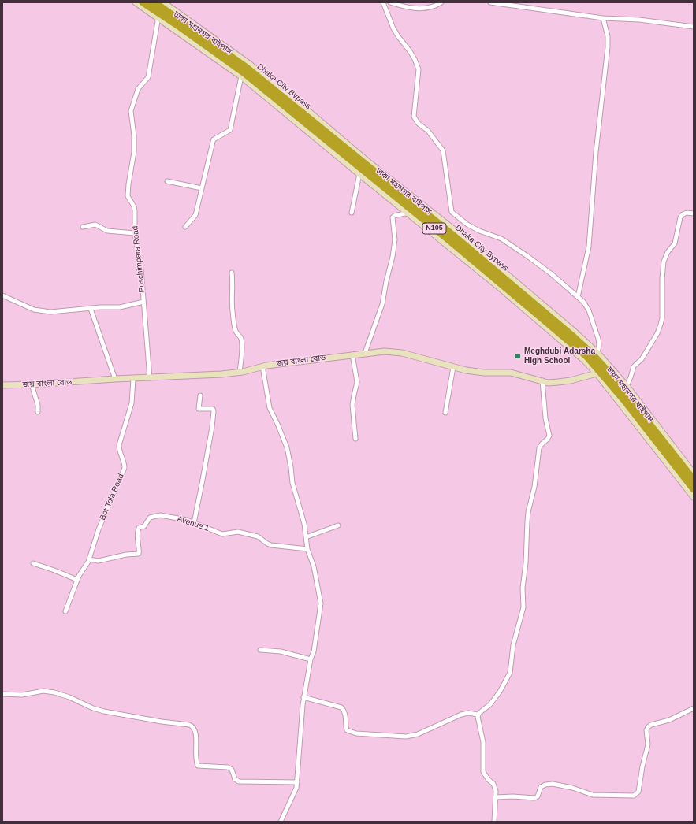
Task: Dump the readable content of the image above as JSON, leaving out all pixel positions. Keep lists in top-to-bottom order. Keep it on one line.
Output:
{"streets":{"highway":["ঢাকা মহানগর বাইপাস","Dhaka City Bypass","N105"],"main road":["জয় বাংলা রোড"],"street":["Poschimpara Road","Bot Tola Road","Avenue 1"]},"crossings":[["Poschimpara Road","জয় বাংলা রোড"],["জয় বাংলা রোড","Bot Tola Road"],["Bot Tola Road","Avenue 1"]],"places":["Meghdubi Adarsha High School"]}
